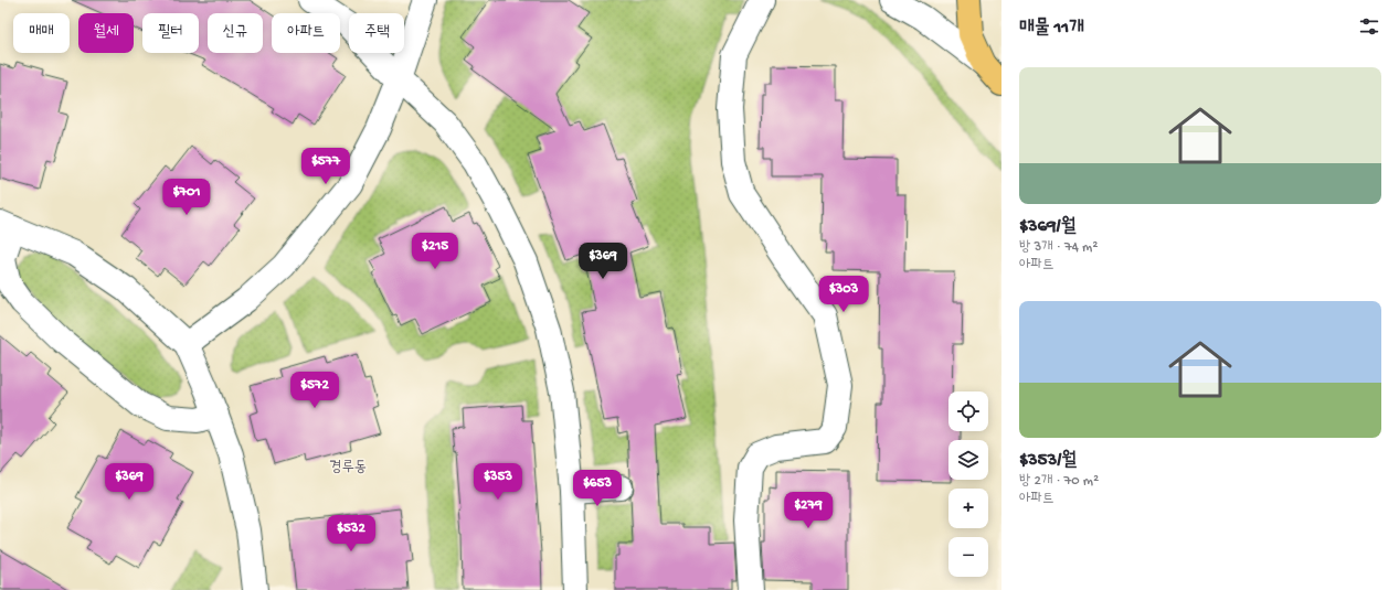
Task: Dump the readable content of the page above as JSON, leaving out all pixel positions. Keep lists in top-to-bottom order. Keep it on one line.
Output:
{"districts":["경루동"],"page":{"heading":"매물 11개","chip":["매매","월세","필터","신규","아파트","주택"],"list":[{"name":"$369/월","note":"방 3개 · 74 m² · 아파트"},{"name":"$353/월","note":"방 2개 · 70 m² · 아파트"}],"price":["$577","$701","$215","$369","$303","$572","$369","$353","$653","$279","$532"],"map_buttons":["+","−"]}}
